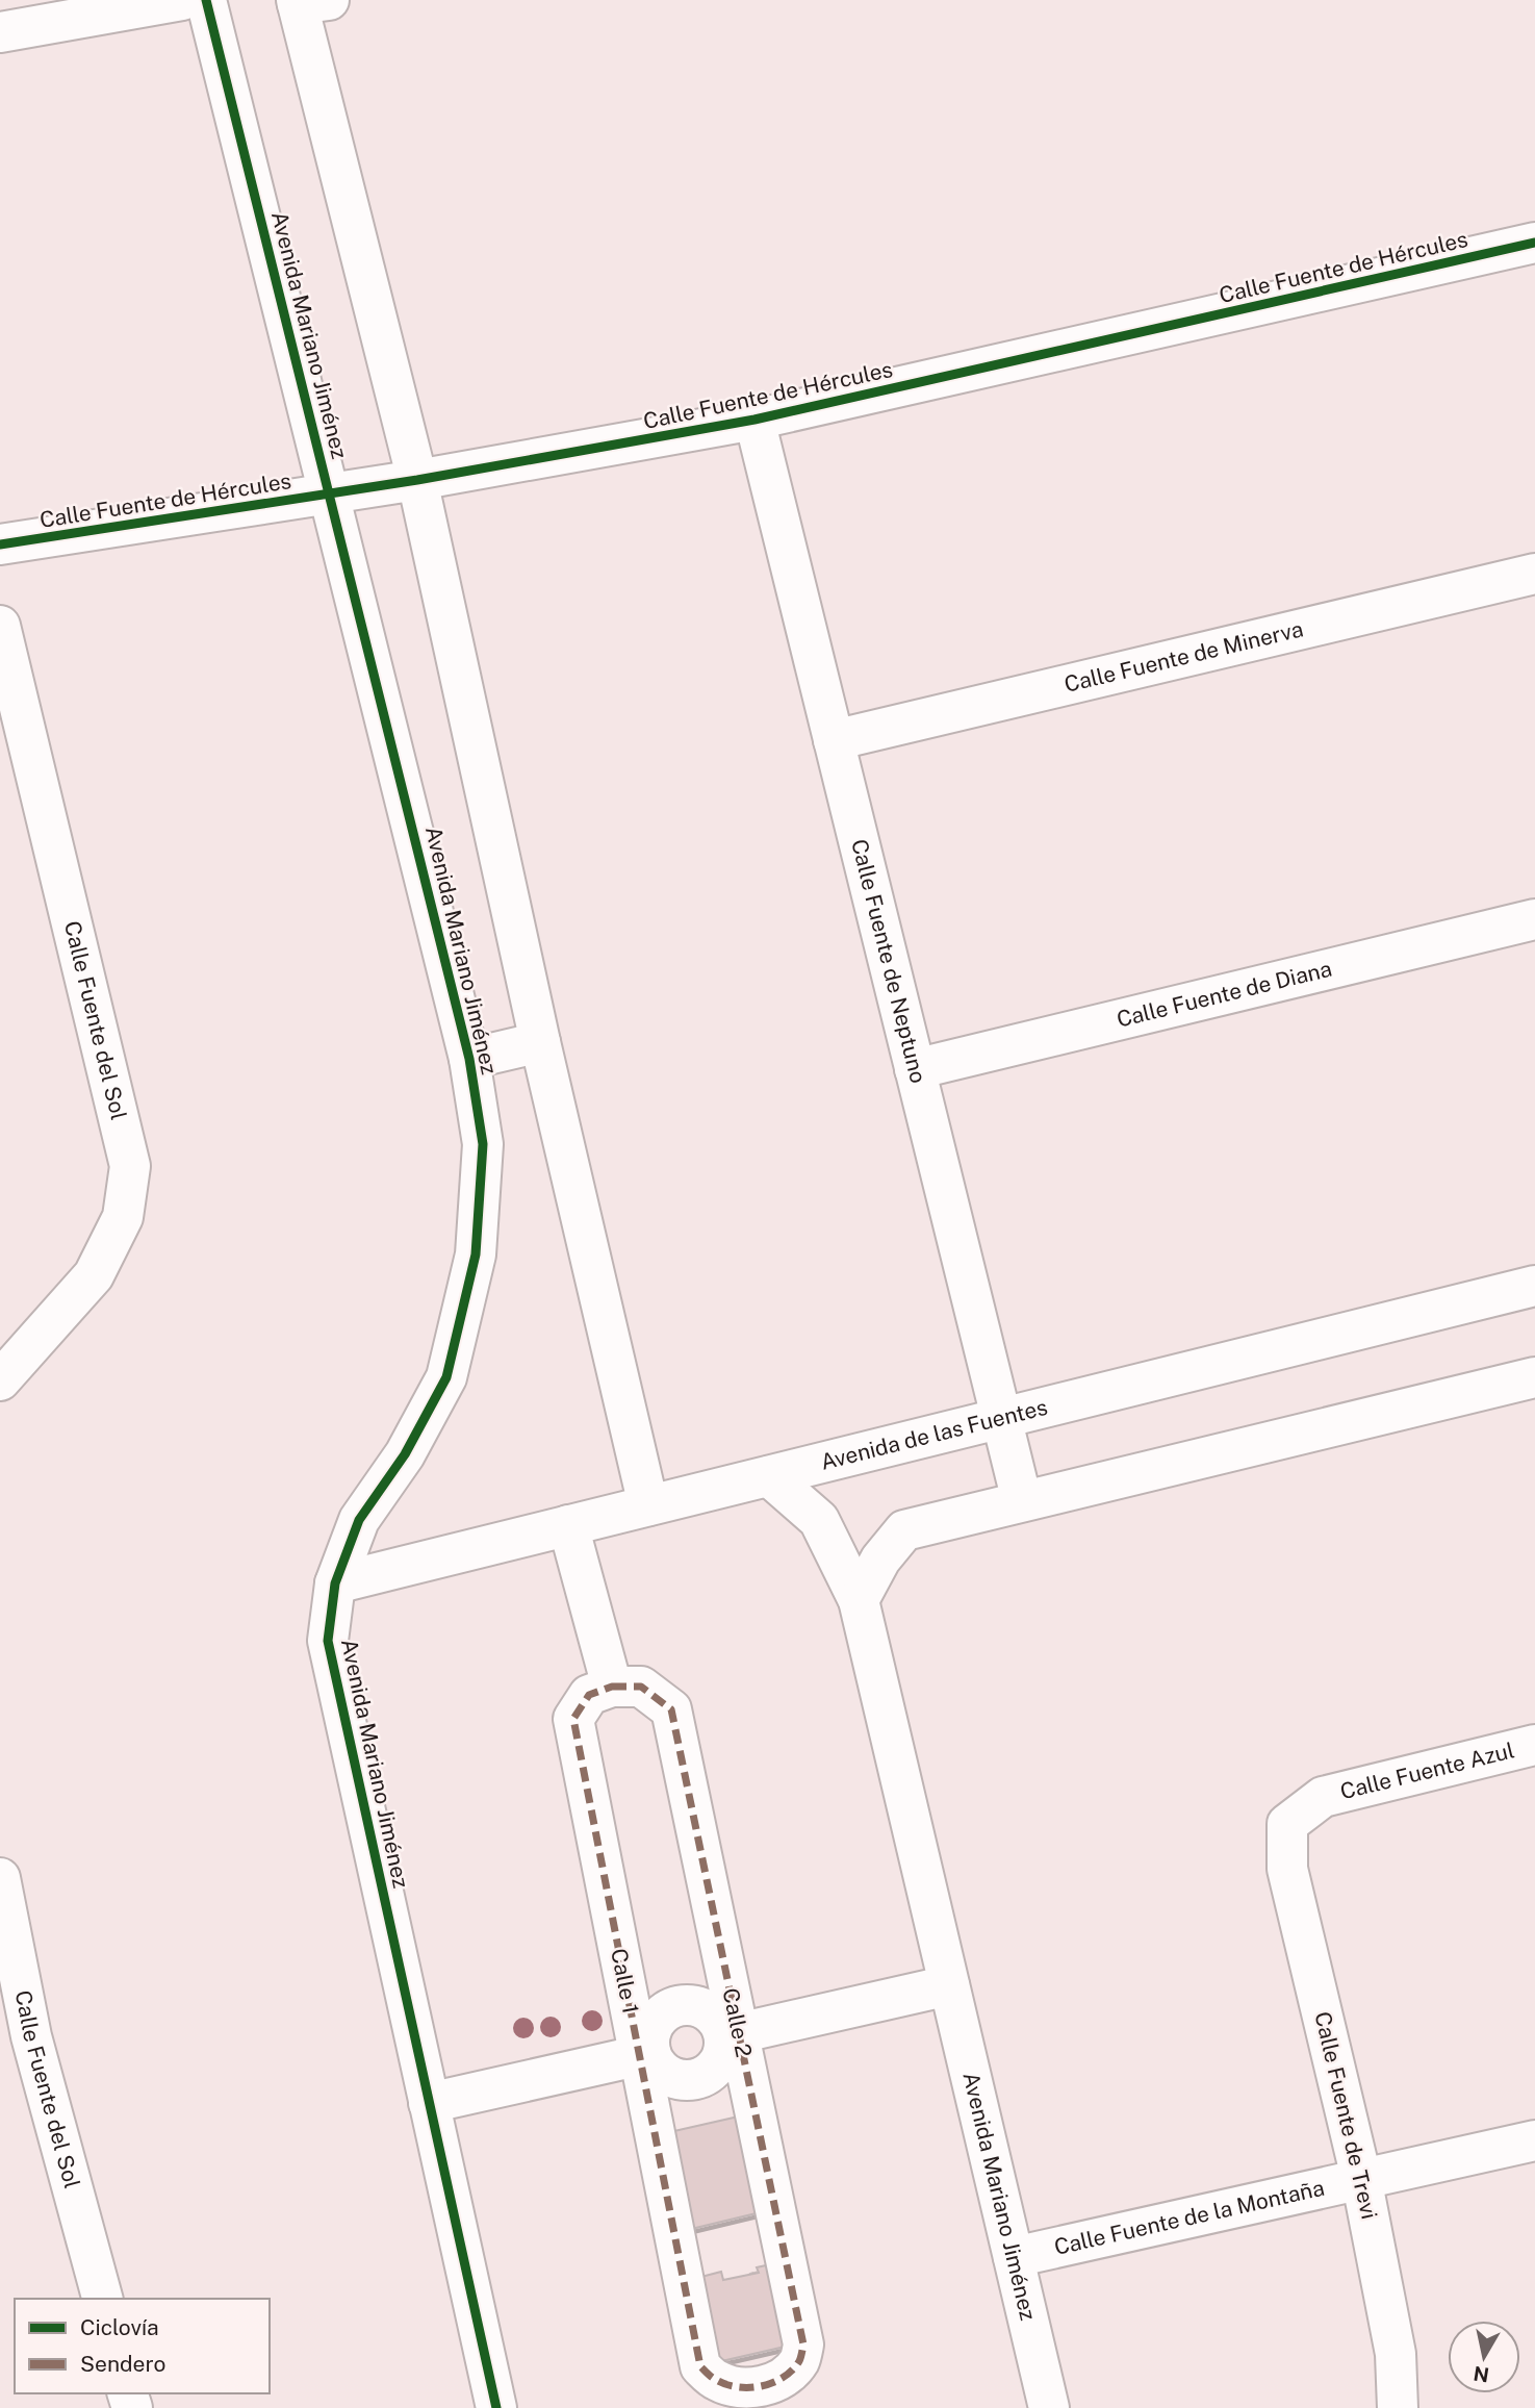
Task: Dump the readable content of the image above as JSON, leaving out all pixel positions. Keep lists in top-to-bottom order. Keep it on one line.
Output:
{"streets":{"street":["Calle Fuente de Hércules","Avenida Mariano Jiménez","Calle Fuente de Minerva","Calle Fuente de Neptuno","Calle Fuente de Diana","Calle Fuente del Sol","Avenida de las Fuentes","Calle Fuente Azul","Calle 1","Calle 2","Calle Fuente de Trevi","Calle Fuente de la Montaña"]},"crossings":[["Calle Fuente de Hércules","Avenida Mariano Jiménez"],["Calle Fuente de Hércules","Calle Fuente de Neptuno"],["Avenida Mariano Jiménez","Avenida de las Fuentes"],["Avenida Mariano Jiménez","Calle Fuente de la Montaña"],["Calle Fuente de Minerva","Calle Fuente de Neptuno"],["Calle Fuente de Neptuno","Calle Fuente de Diana"],["Calle Fuente de Neptuno","Avenida de las Fuentes"],["Calle Fuente Azul","Calle Fuente de Trevi"],["Calle 1","Calle 2"],["Calle Fuente de Trevi","Calle Fuente de la Montaña"]],"legend":["Ciclovía","Sendero"],"north":"bottom"}
